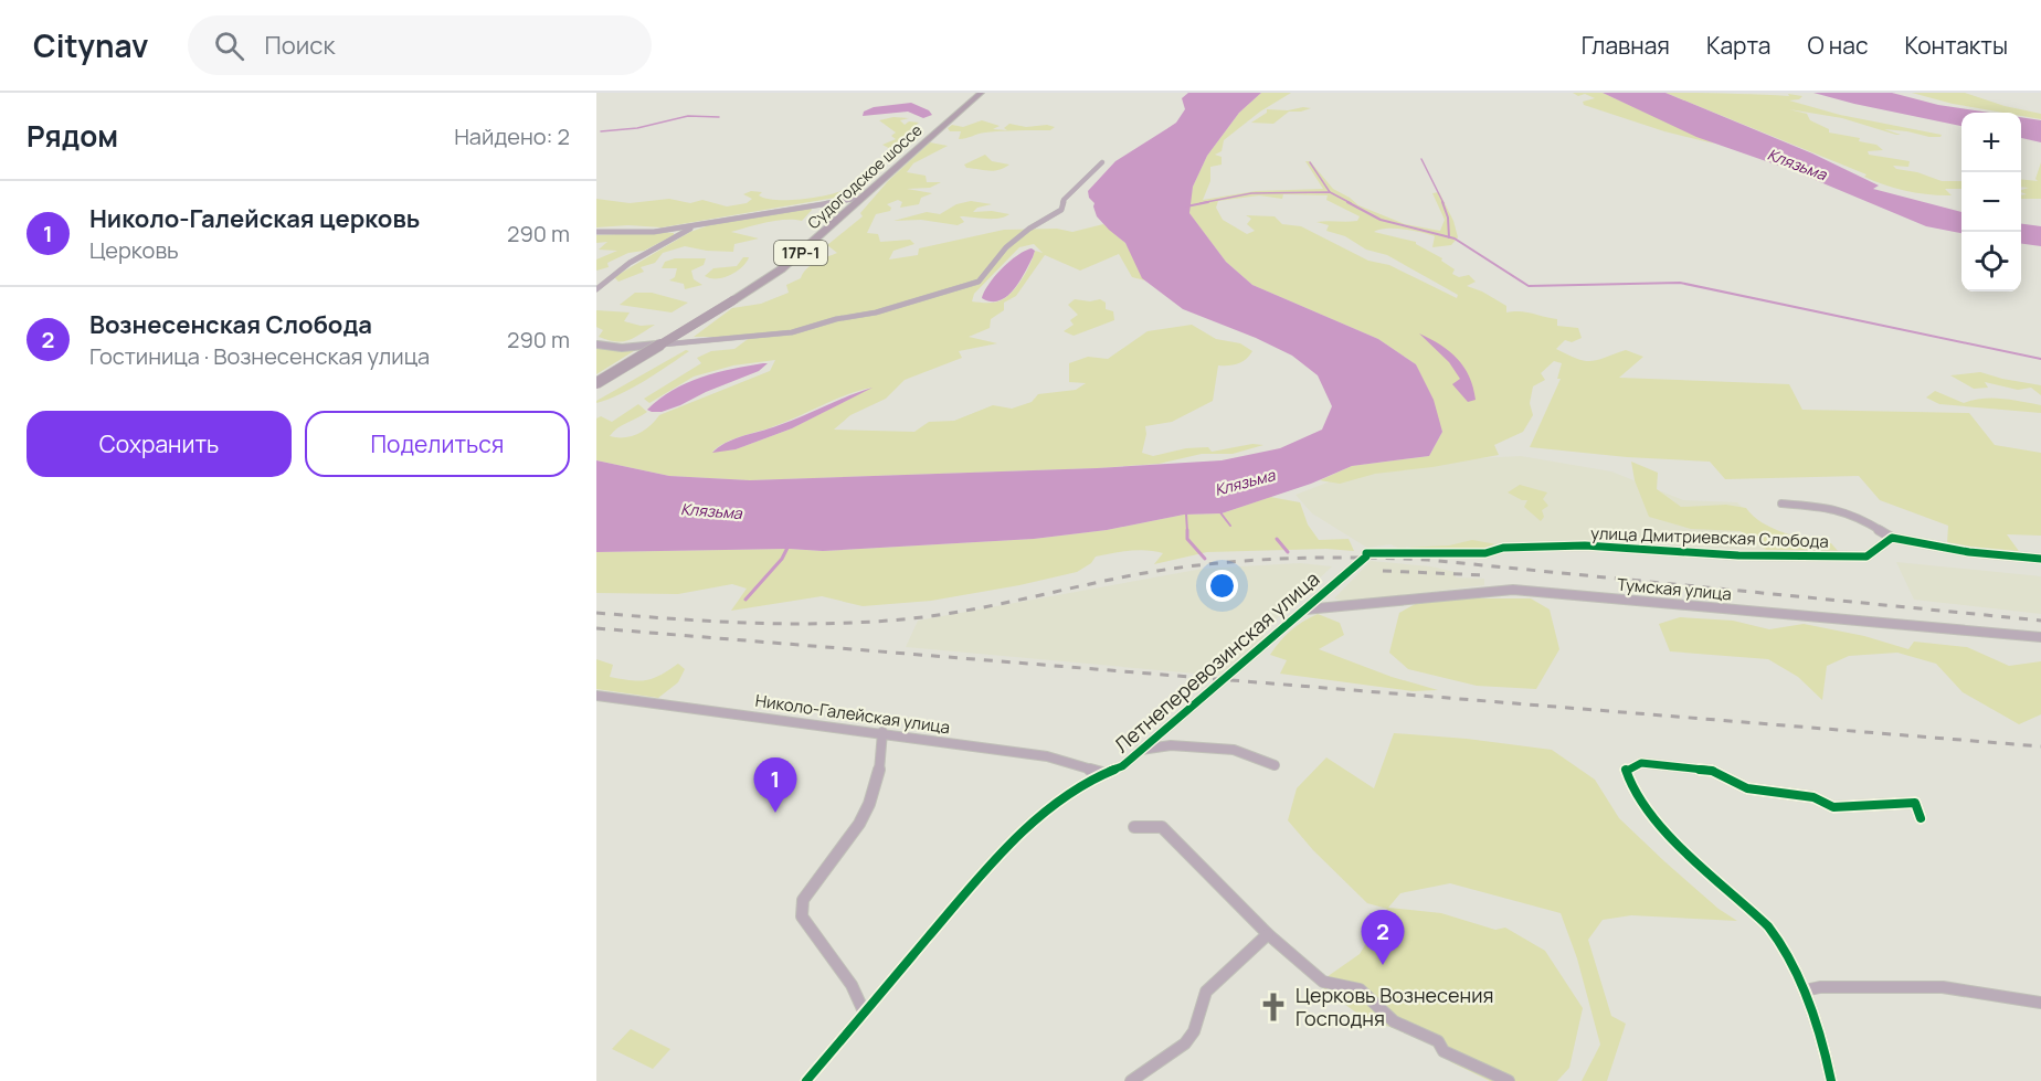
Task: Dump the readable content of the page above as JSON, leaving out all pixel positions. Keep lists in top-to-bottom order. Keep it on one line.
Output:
{"streets":{"main road":["Судогодское шоссе","17Р-1"],"street":["улица Дмитриевская Слобода","Тумская улица","Летнеперевозинская улица","Николо-Галейская улица"]},"crossings":[["улица Дмитриевская Слобода","Летнеперевозинская улица"],["Тумская улица","Летнеперевозинская улица"],["Летнеперевозинская улица","Николо-Галейская улица"]],"water":["Клязьма"],"places":{"church":["Церковь Вознесения Господня"]},"page":{"header":"Citynav","search":"Поиск","nav":["Главная","Карта","О нас","Контакты"],"heading":["Рядом","Найдено: 2"],"map_buttons":["+","−"],"list":[{"mark":"1","name":"Николо-Галейская церковь","note":"Церковь","value":"290 m"},{"mark":"2","name":"Вознесенская Слобода","note":"Гостиница · Вознесенская улица","value":"290 m"}],"buttons":["Сохранить","Поделиться"],"pins":["1","2"]}}
